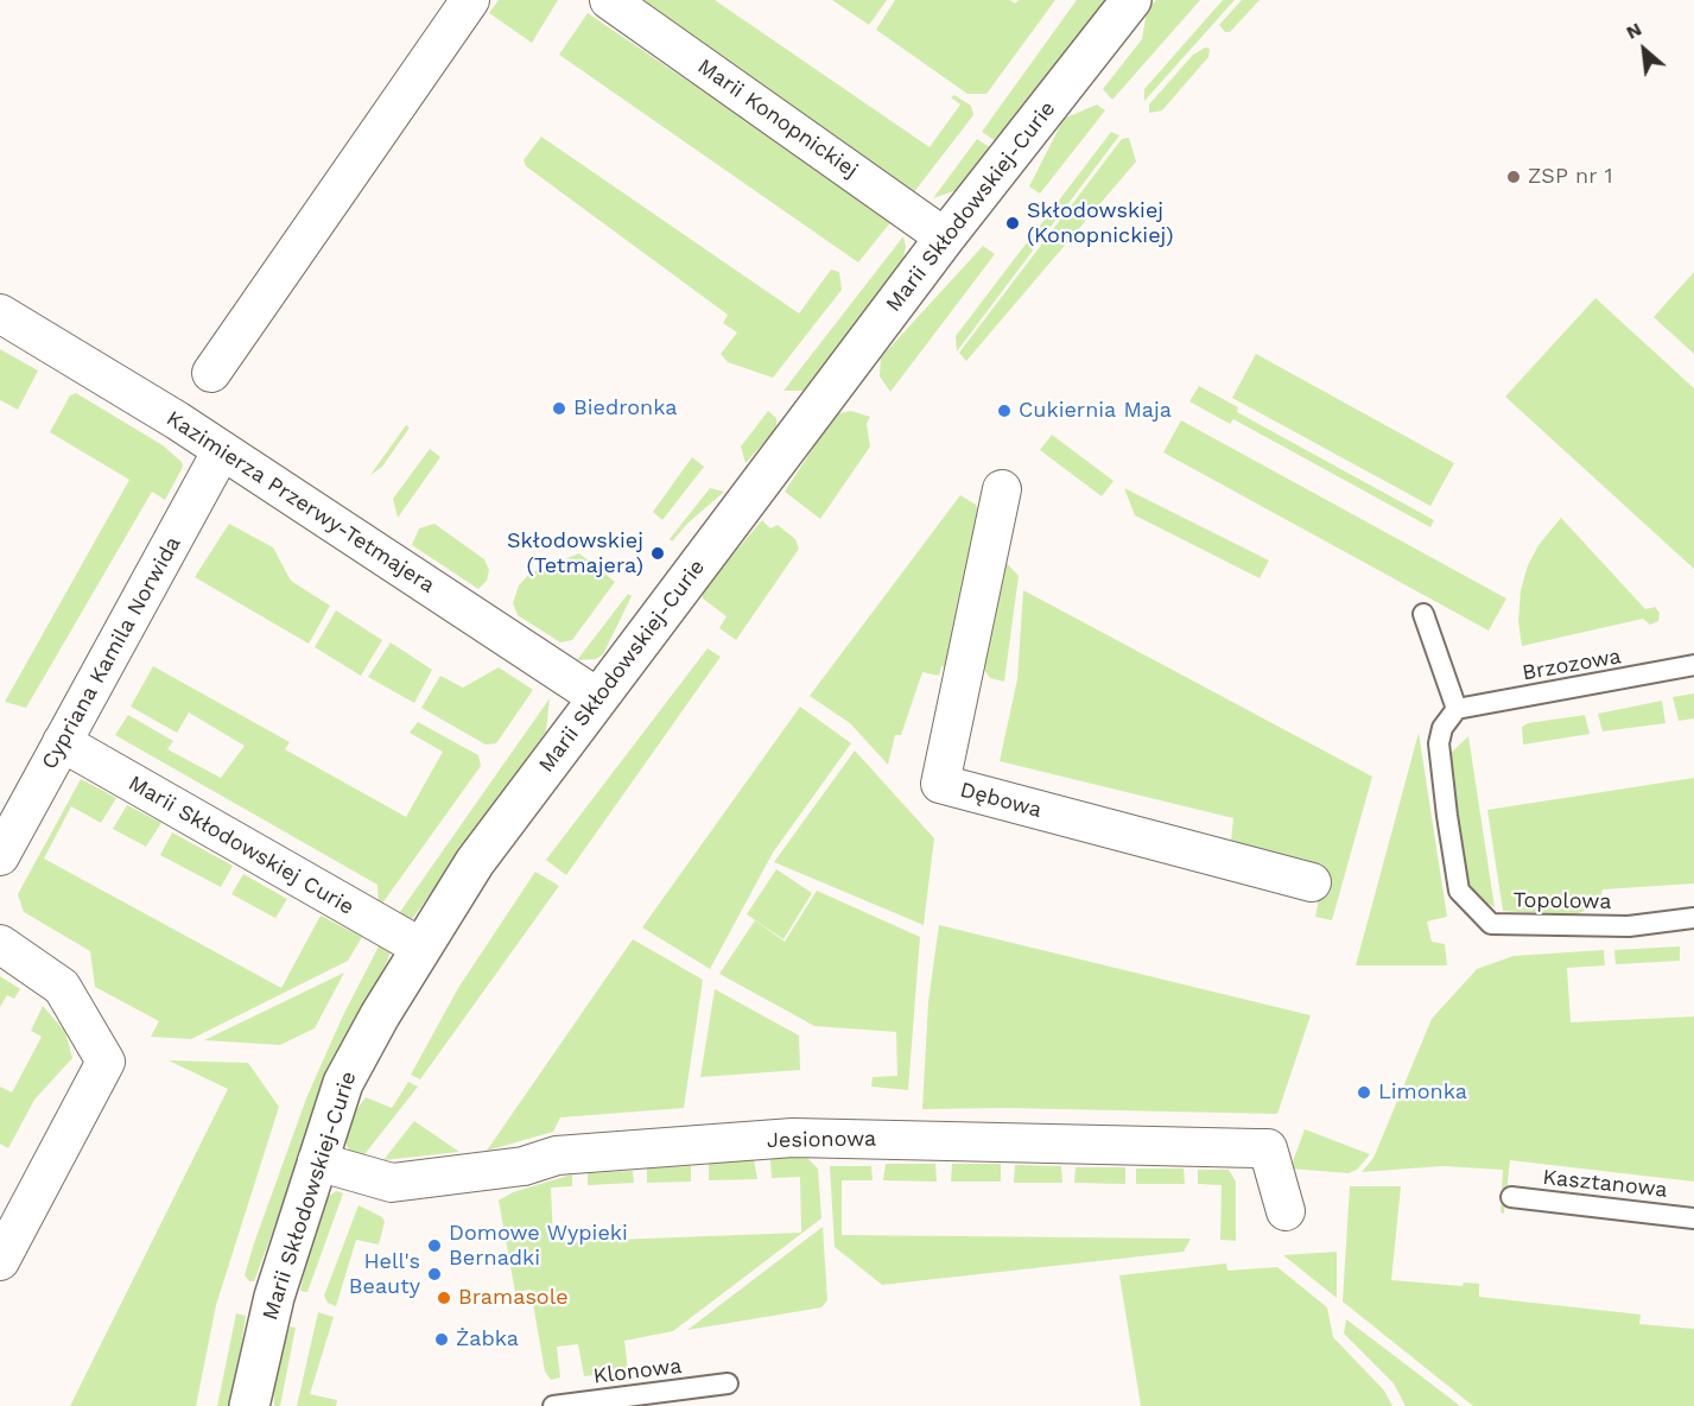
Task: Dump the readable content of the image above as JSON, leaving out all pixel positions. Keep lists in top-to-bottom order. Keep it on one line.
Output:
{"streets":{"street":["Marii Konopnickiej","Marii Skłodowskiej-Curie","Kazimierza Przerwy-Tetmajera","Cypriana Kamila Norwida","Dębowa","Marii Skłodowskiej Curie","Jesionowa"],"lane":["Brzozowa","Topolowa","Kasztanowa","Klonowa"]},"crossings":[["Marii Konopnickiej","Marii Skłodowskiej-Curie"],["Marii Skłodowskiej-Curie","Kazimierza Przerwy-Tetmajera"],["Marii Skłodowskiej-Curie","Marii Skłodowskiej Curie"],["Marii Skłodowskiej-Curie","Jesionowa"],["Kazimierza Przerwy-Tetmajera","Cypriana Kamila Norwida"],["Cypriana Kamila Norwida","Marii Skłodowskiej Curie"],["Brzozowa","Topolowa"]],"places":["ZSP nr 1","Skłodowskiej (Konopnickiej)","Biedronka","Cukiernia Maja","Skłodowskiej (Tetmajera)","Limonka","Domowe Wypieki Bernadki","Hell's Beauty","Bramasole","Żabka"],"north":"top left"}
